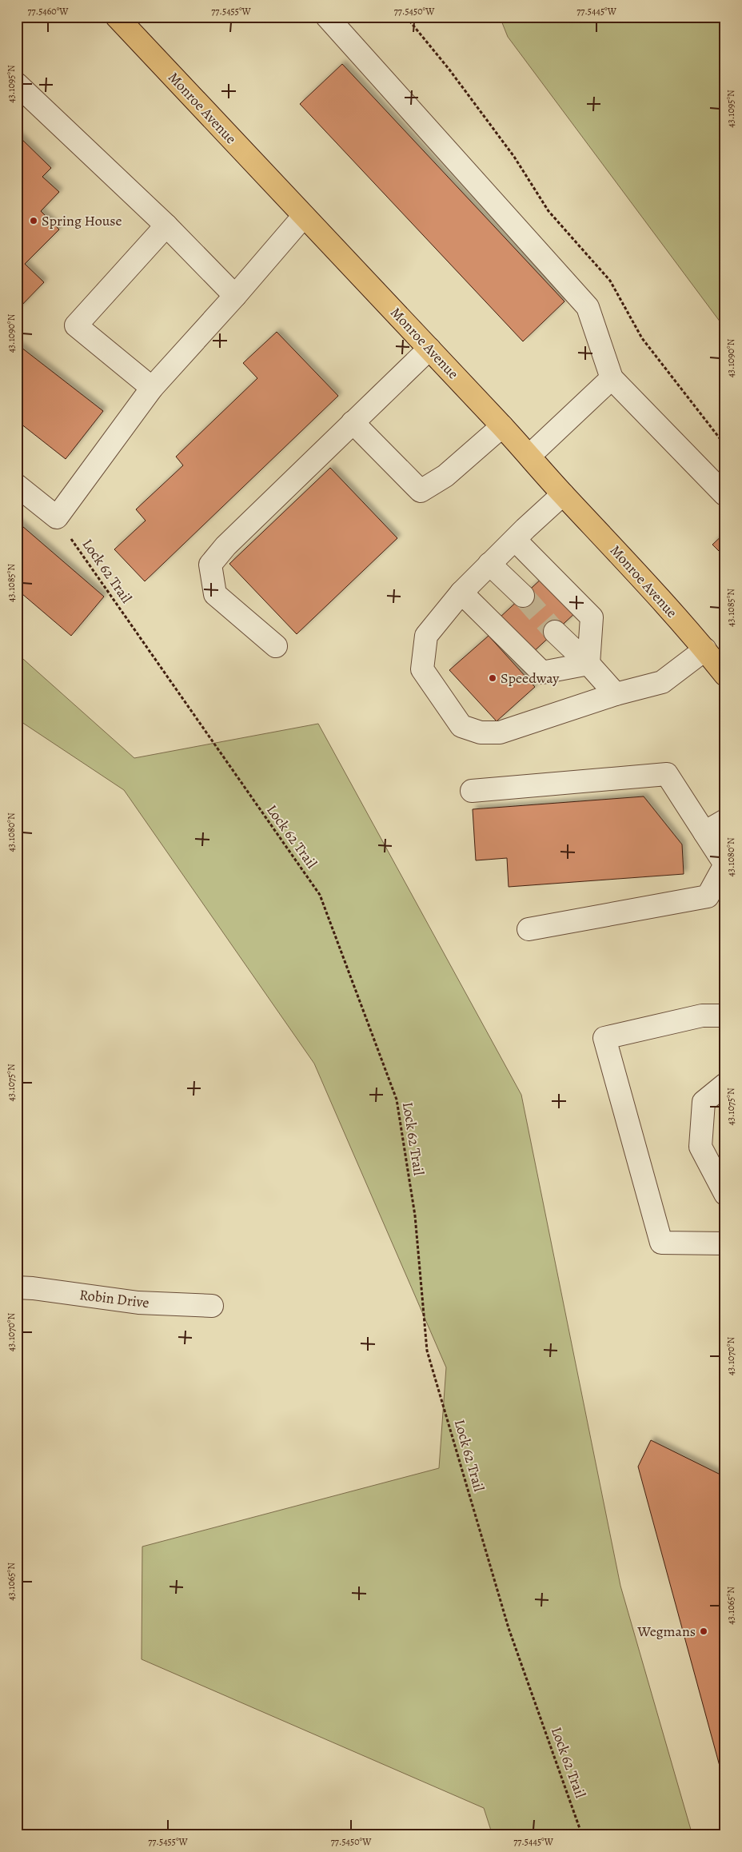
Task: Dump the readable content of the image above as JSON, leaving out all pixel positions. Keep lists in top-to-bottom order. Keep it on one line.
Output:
{"streets":{"main road":["Monroe Avenue"],"street":["Robin Drive"],"path":["Lock 62 Trail"]},"places":["Spring House","Speedway","Wegmans"],"coordinates":["77.5460°W","77.5455°W","77.5450°W","77.5445°W","43.1095°N","43.1090°N","43.1085°N","43.1080°N","43.1075°N","43.1070°N","43.1065°N"]}
